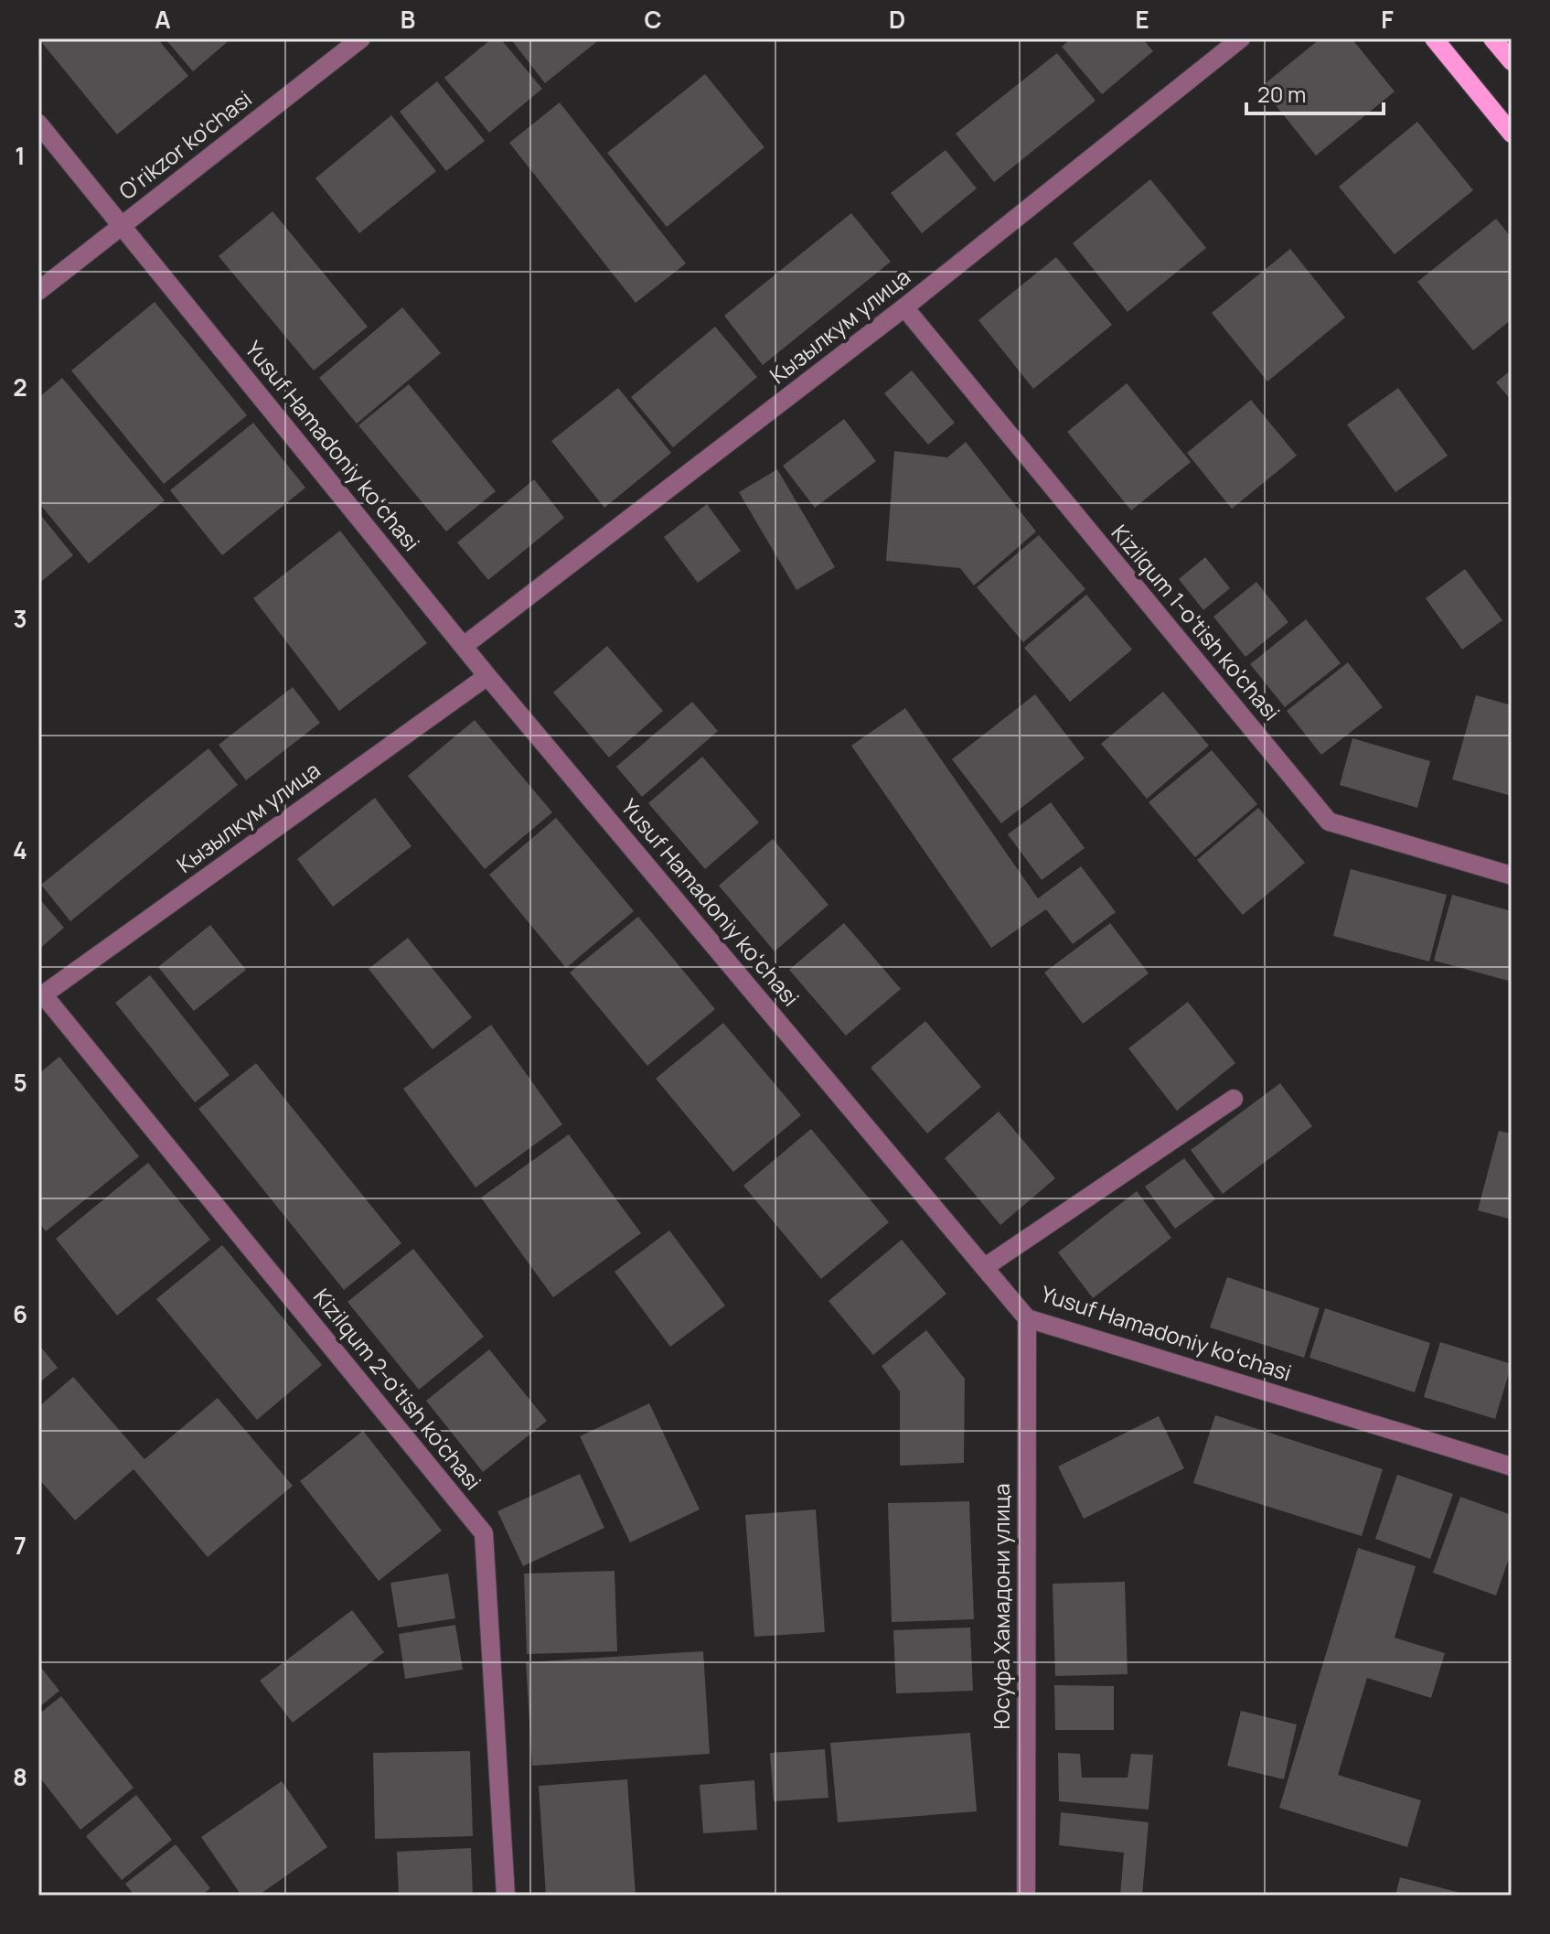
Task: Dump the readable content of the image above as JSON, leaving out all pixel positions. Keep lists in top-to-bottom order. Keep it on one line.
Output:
{"streets":{"street":["O'rikzor ko'chasi","Кызылкум улица","Yusuf Hamadoniy koʻchasi","Kizilqum 1-o'tish ko'chasi","Kizilqum 2-o'tish ko'chasi","Юсуфа Хамадони улица"]},"crossings":[["O'rikzor ko'chasi","Yusuf Hamadoniy koʻchasi"],["Кызылкум улица","Yusuf Hamadoniy koʻchasi"],["Кызылкум улица","Kizilqum 1-o'tish ko'chasi"],["Кызылкум улица","Kizilqum 2-o'tish ko'chasi"],["Yusuf Hamadoniy koʻchasi","Юсуфа Хамадони улица"]],"scale_bar":"20 m","grid":{"columns":["A","B","C","D","E","F"],"rows":["1","2","3","4","5","6","7","8"]}}
